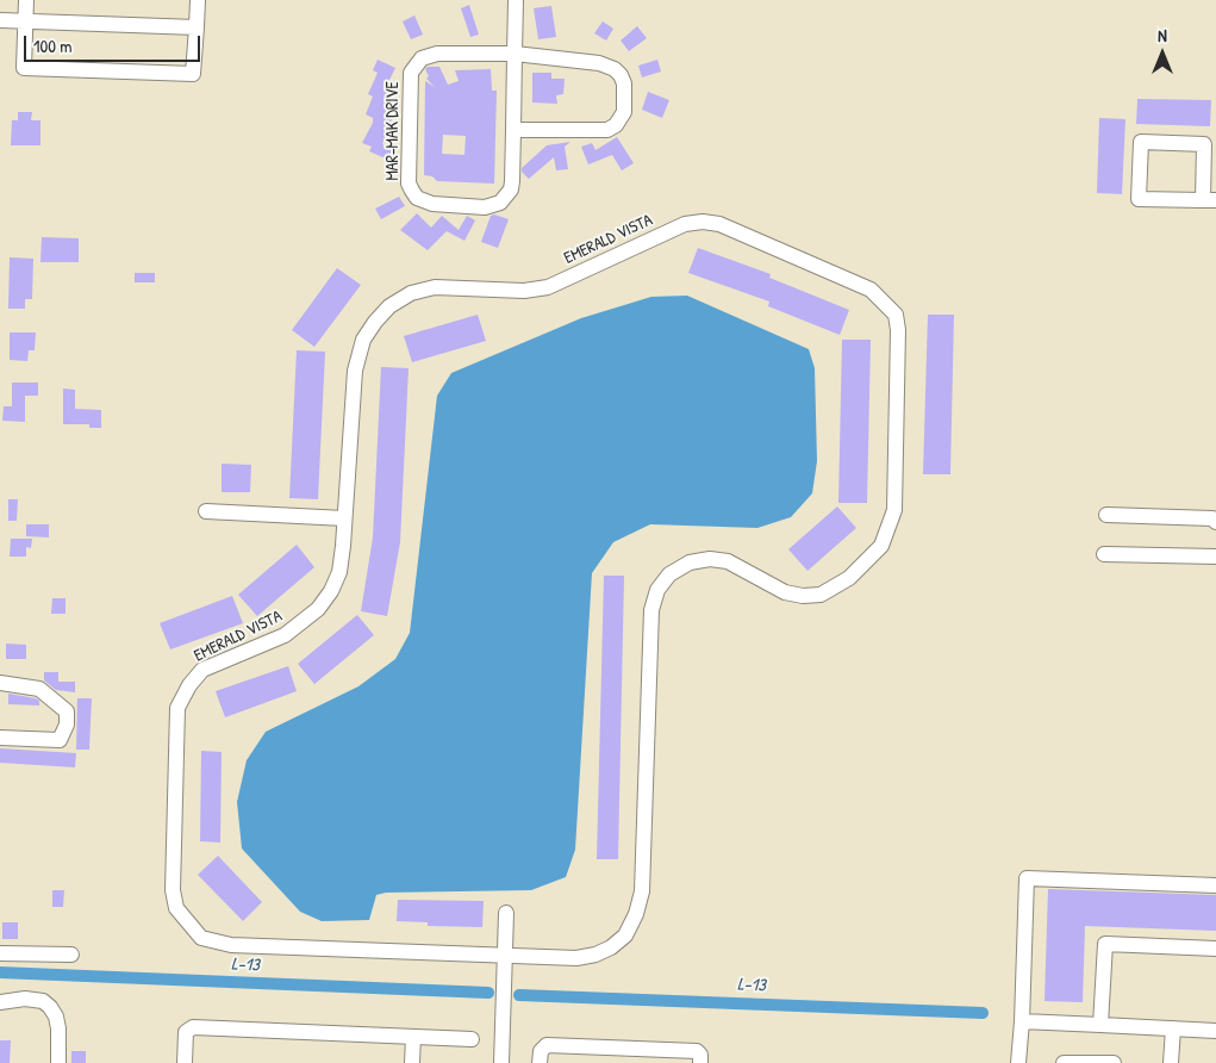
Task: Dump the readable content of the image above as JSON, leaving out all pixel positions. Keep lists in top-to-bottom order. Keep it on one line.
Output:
{"streets":{"street":["MAR-MAK DRIVE","EMERALD VISTA"]},"water":["L-13"],"scale_bar":"100 m","north":"top"}
